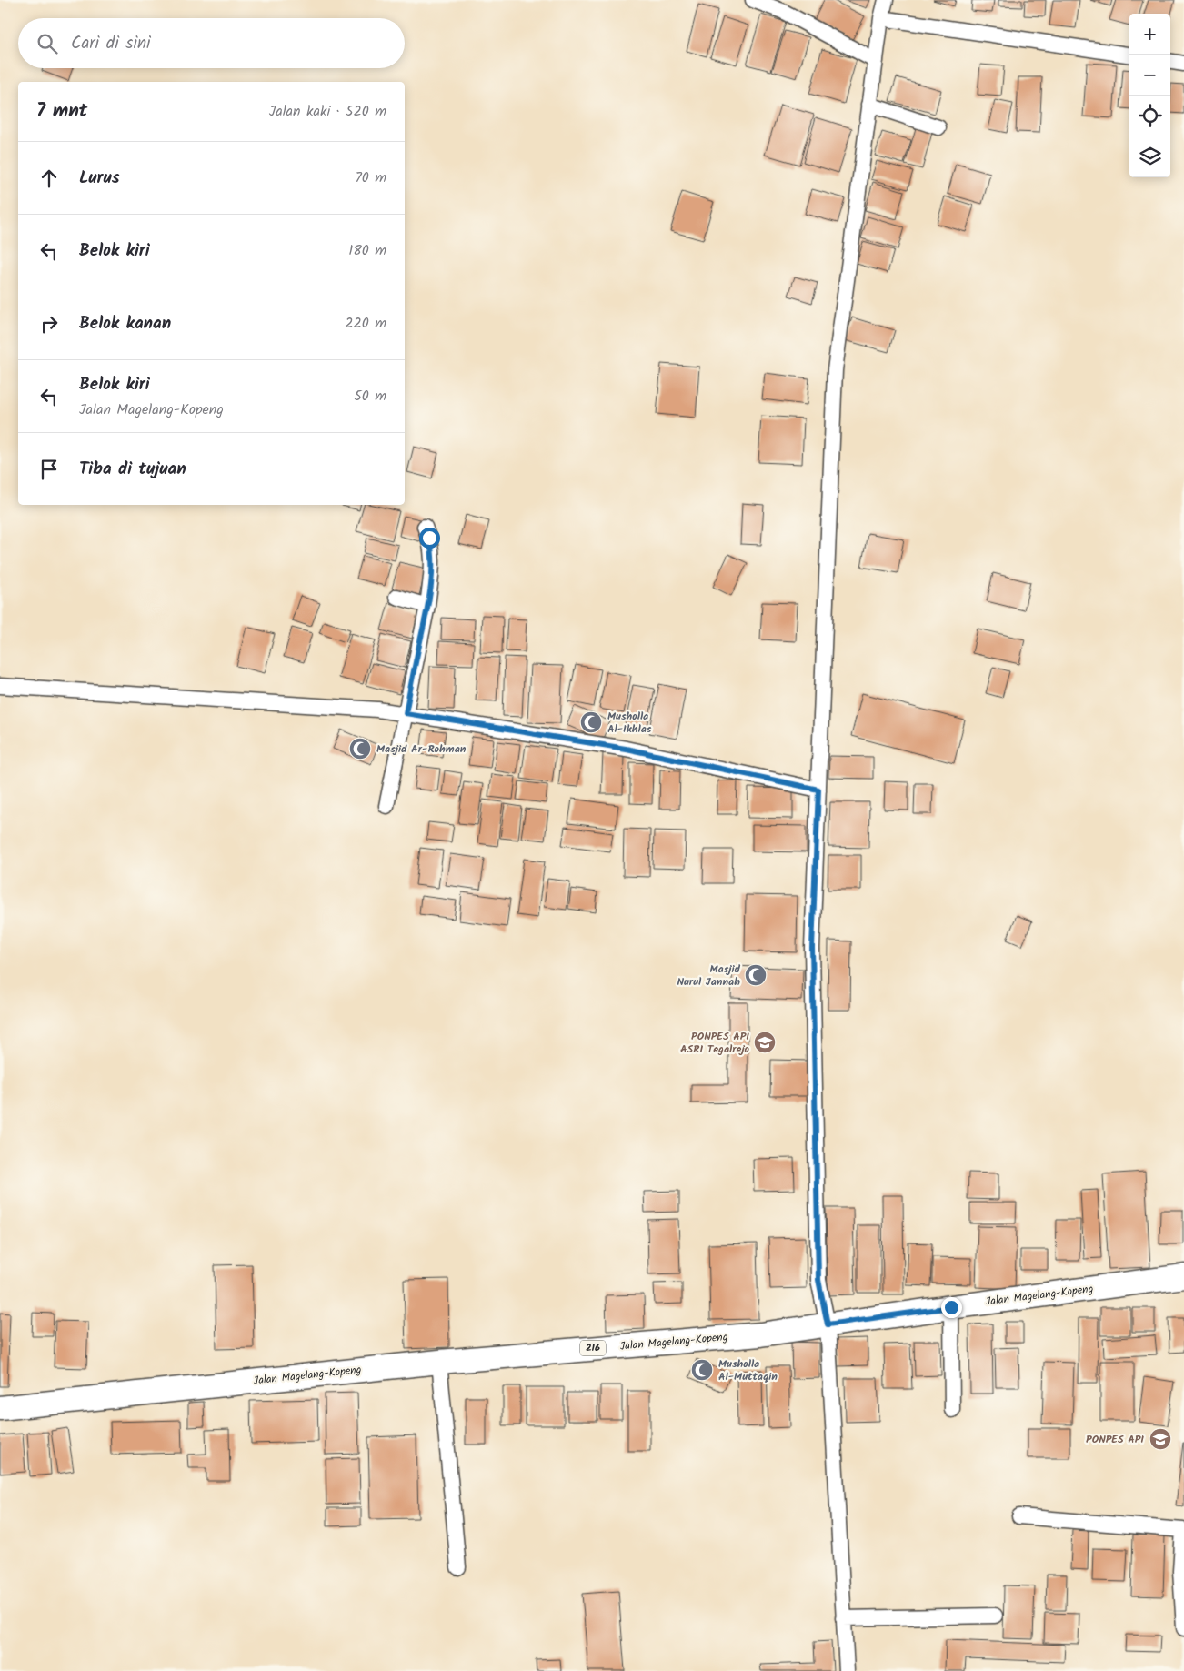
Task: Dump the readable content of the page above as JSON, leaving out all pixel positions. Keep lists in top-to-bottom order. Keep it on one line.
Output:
{"streets":{"main road":["Jalan Magelang-Kopeng","216"]},"places":{"mosque":["Musholla Al-Ikhlas","Masjid Ar-Rohman","Masjid Nurul Jannah","Musholla Al-Muttaqin"],"school or university":["PONPES API ASRI Tegalrejo","PONPES API"]},"page":{"map_buttons":["+","−"],"search":"Cari di sini","heading":["7 mnt","Jalan kaki · 520 m"],"list":[["Lurus","70 m"],["Belok kiri","180 m"],["Belok kanan","220 m"],["Belok kiri","Jalan Magelang-Kopeng","50 m"],"Tiba di tujuan"]}}
